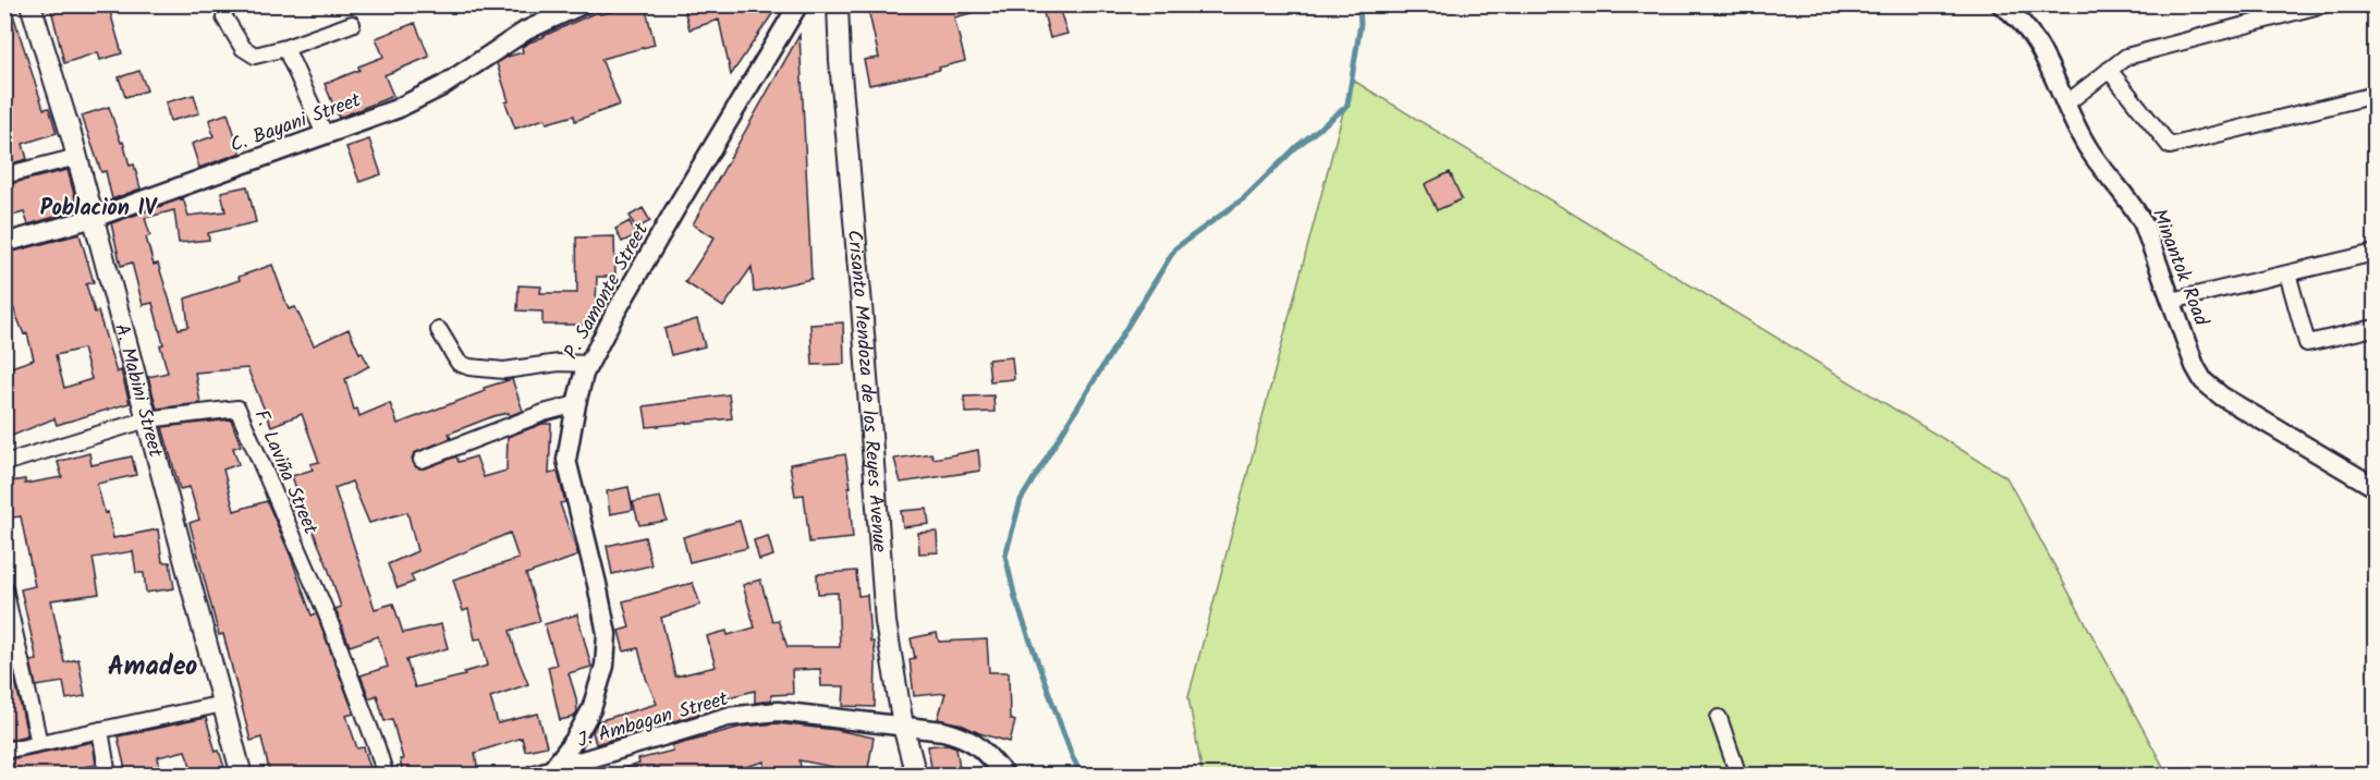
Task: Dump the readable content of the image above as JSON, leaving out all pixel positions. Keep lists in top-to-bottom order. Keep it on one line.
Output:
{"streets":{"main road":["A. Mabini Street","Crisanto Mendoza de los Reyes Avenue"],"street":["C. Bayani Street","Minantok Road","P. Samonte Street","F. Laviña Street","J. Ambagan Street"]},"crossings":[["C. Bayani Street","A. Mabini Street"],["P. Samonte Street","J. Ambagan Street"],["A. Mabini Street","F. Laviña Street"],["Crisanto Mendoza de los Reyes Avenue","J. Ambagan Street"]],"districts":["Poblacion IV","Amadeo"]}
